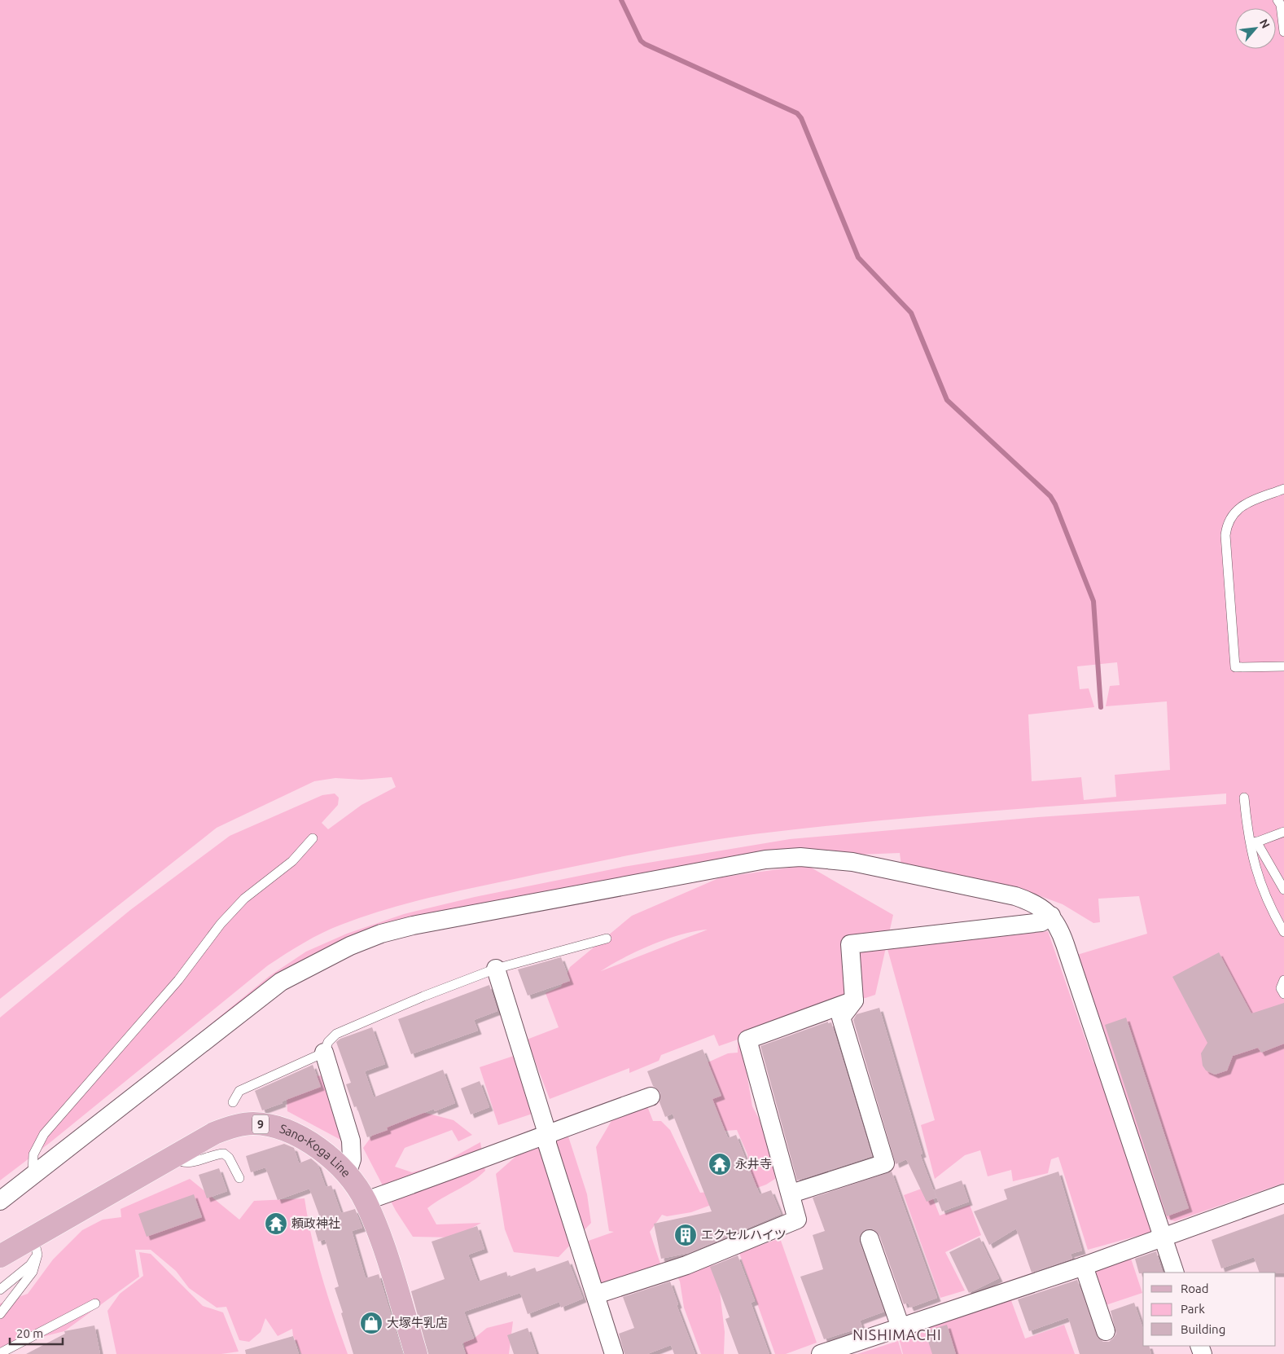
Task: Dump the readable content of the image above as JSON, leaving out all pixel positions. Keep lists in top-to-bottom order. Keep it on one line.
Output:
{"streets":{"main road":["9","Sano-Koga Line"]},"districts":["NISHIMACHI"],"places":{"temple":["永井寺","頼政神社"],"building":["エクセルハイツ"],"shop":["大塚牛乳店"]},"legend":["Road","Park","Building"],"scale_bar":"20 m","north":"top right"}
